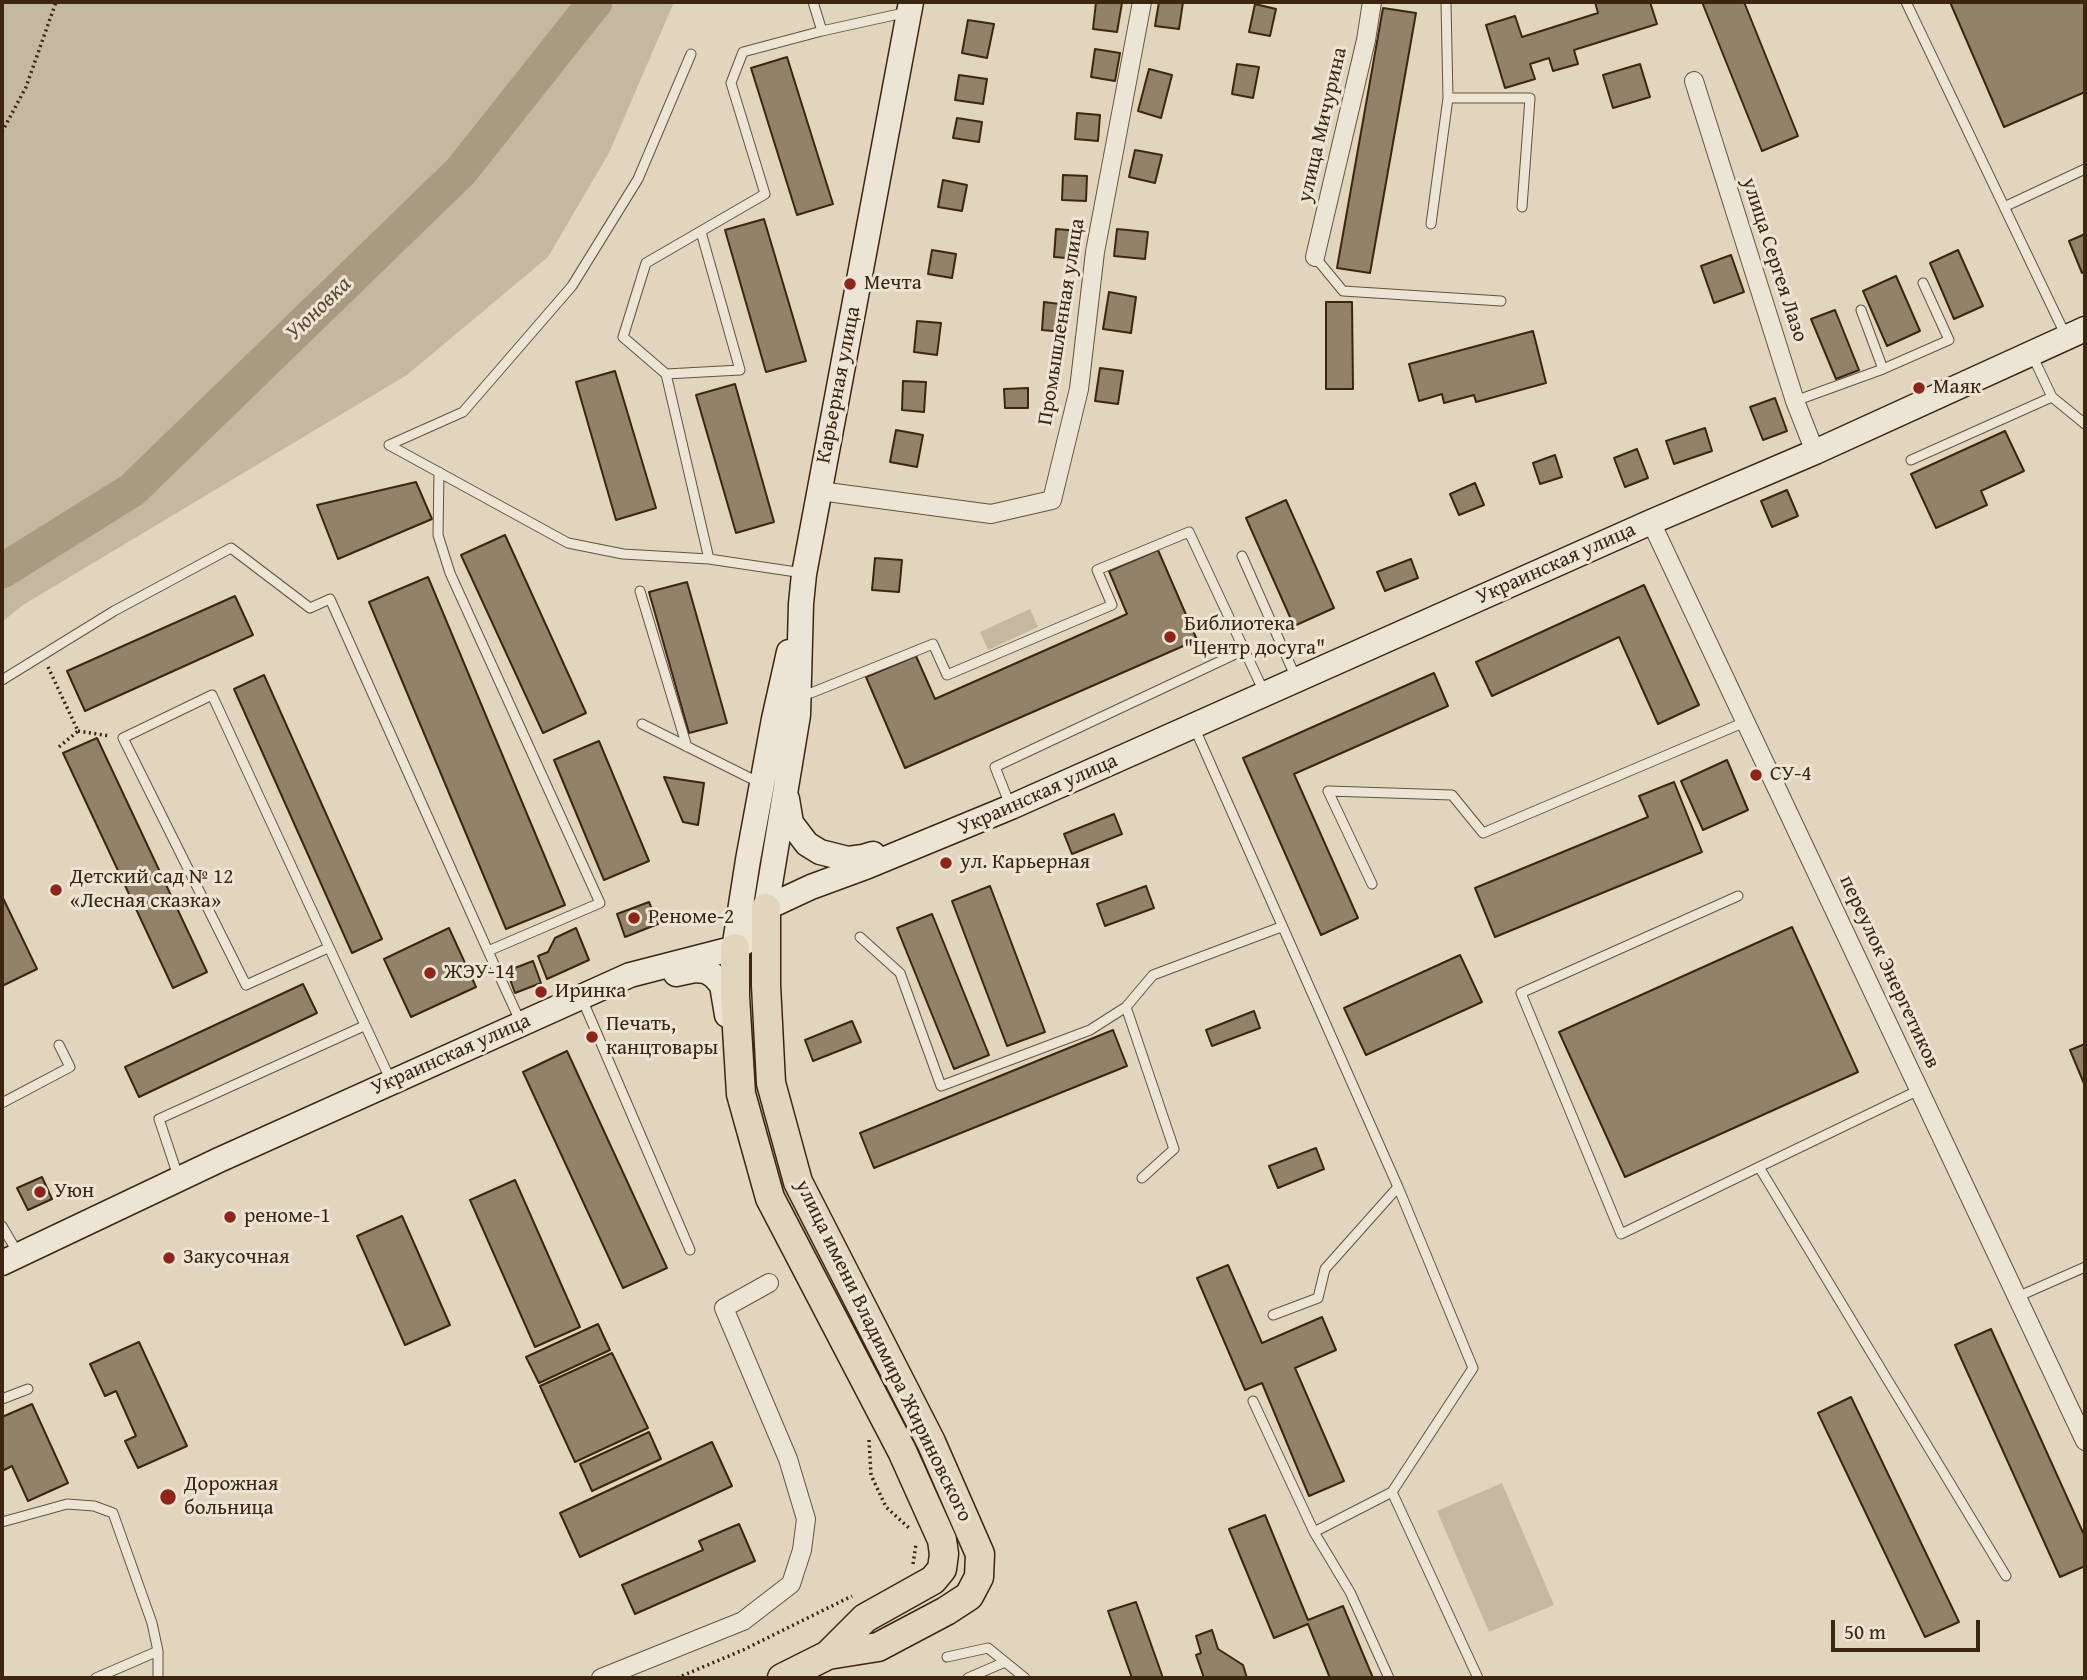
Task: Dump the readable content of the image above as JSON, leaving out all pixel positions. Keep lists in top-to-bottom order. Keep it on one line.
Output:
{"streets":{"main road":["Карьерная улица","Украинская улица","улица имени Владимира Жириновского"],"street":["улица Мичурина","улица Сергея Лазо","Промышленная улица","переулок Энергетиков"]},"crossings":[["улица Сергея Лазо","Украинская улица"],["Промышленная улица","Карьерная улица"],["Карьерная улица","Украинская улица"],["Карьерная улица","улица имени Владимира Жириновского"],["Украинская улица","переулок Энергетиков"],["Украинская улица","улица имени Владимира Жириновского"]],"water":["Уюновка"],"places":["Мечта","Маяк","Библиотека \"Центр досуга\"","СУ-4","ул. Карьерная","Детский сад № 12 «Лесная сказка»","Реноме-2","ЖЭУ-14","Иринка","Печать, канцтовары","Уюн","реноме-1","Закусочная","Дорожная больница"],"scale_bar":"50 m"}
